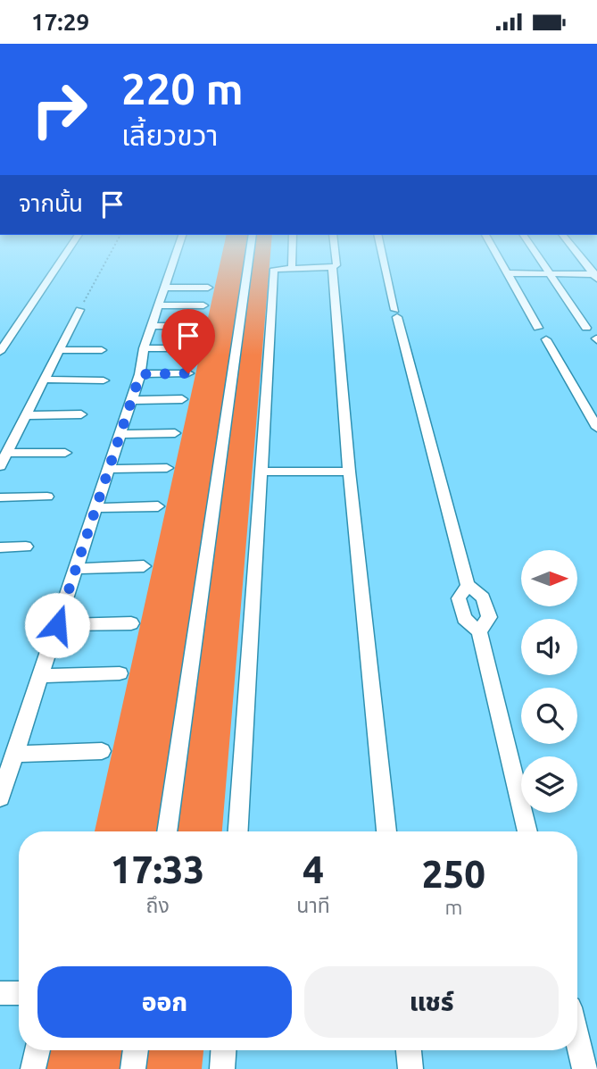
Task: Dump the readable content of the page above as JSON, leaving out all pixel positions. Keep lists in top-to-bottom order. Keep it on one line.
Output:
{"north":"right","page":{"status":"17:29","turn":["220 m","เลี้ยวขวา"],"then":"จากนั้น","eta":["17:33","ถึง","4","นาที","250","m"],"buttons":["ออก","แชร์"]}}
